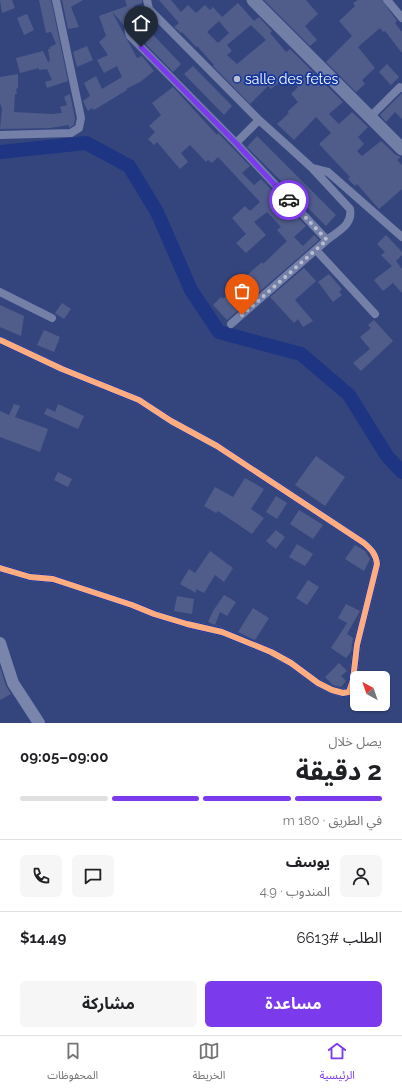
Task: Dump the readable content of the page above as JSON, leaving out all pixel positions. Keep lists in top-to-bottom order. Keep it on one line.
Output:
{"places":["salle des fetes"],"north":"top left","page":{"heading":["2 دقيقة","يصل خلال","09:00–09:05"],"panel":["يوسف","المندوب · 4.9","الطلب #6613","$14.49"],"bar":"في الطريق · 180 m","buttons":["مساعدة","مشاركة"],"tabs":["الرئيسية","الخريطة","المحفوظات"]}}
